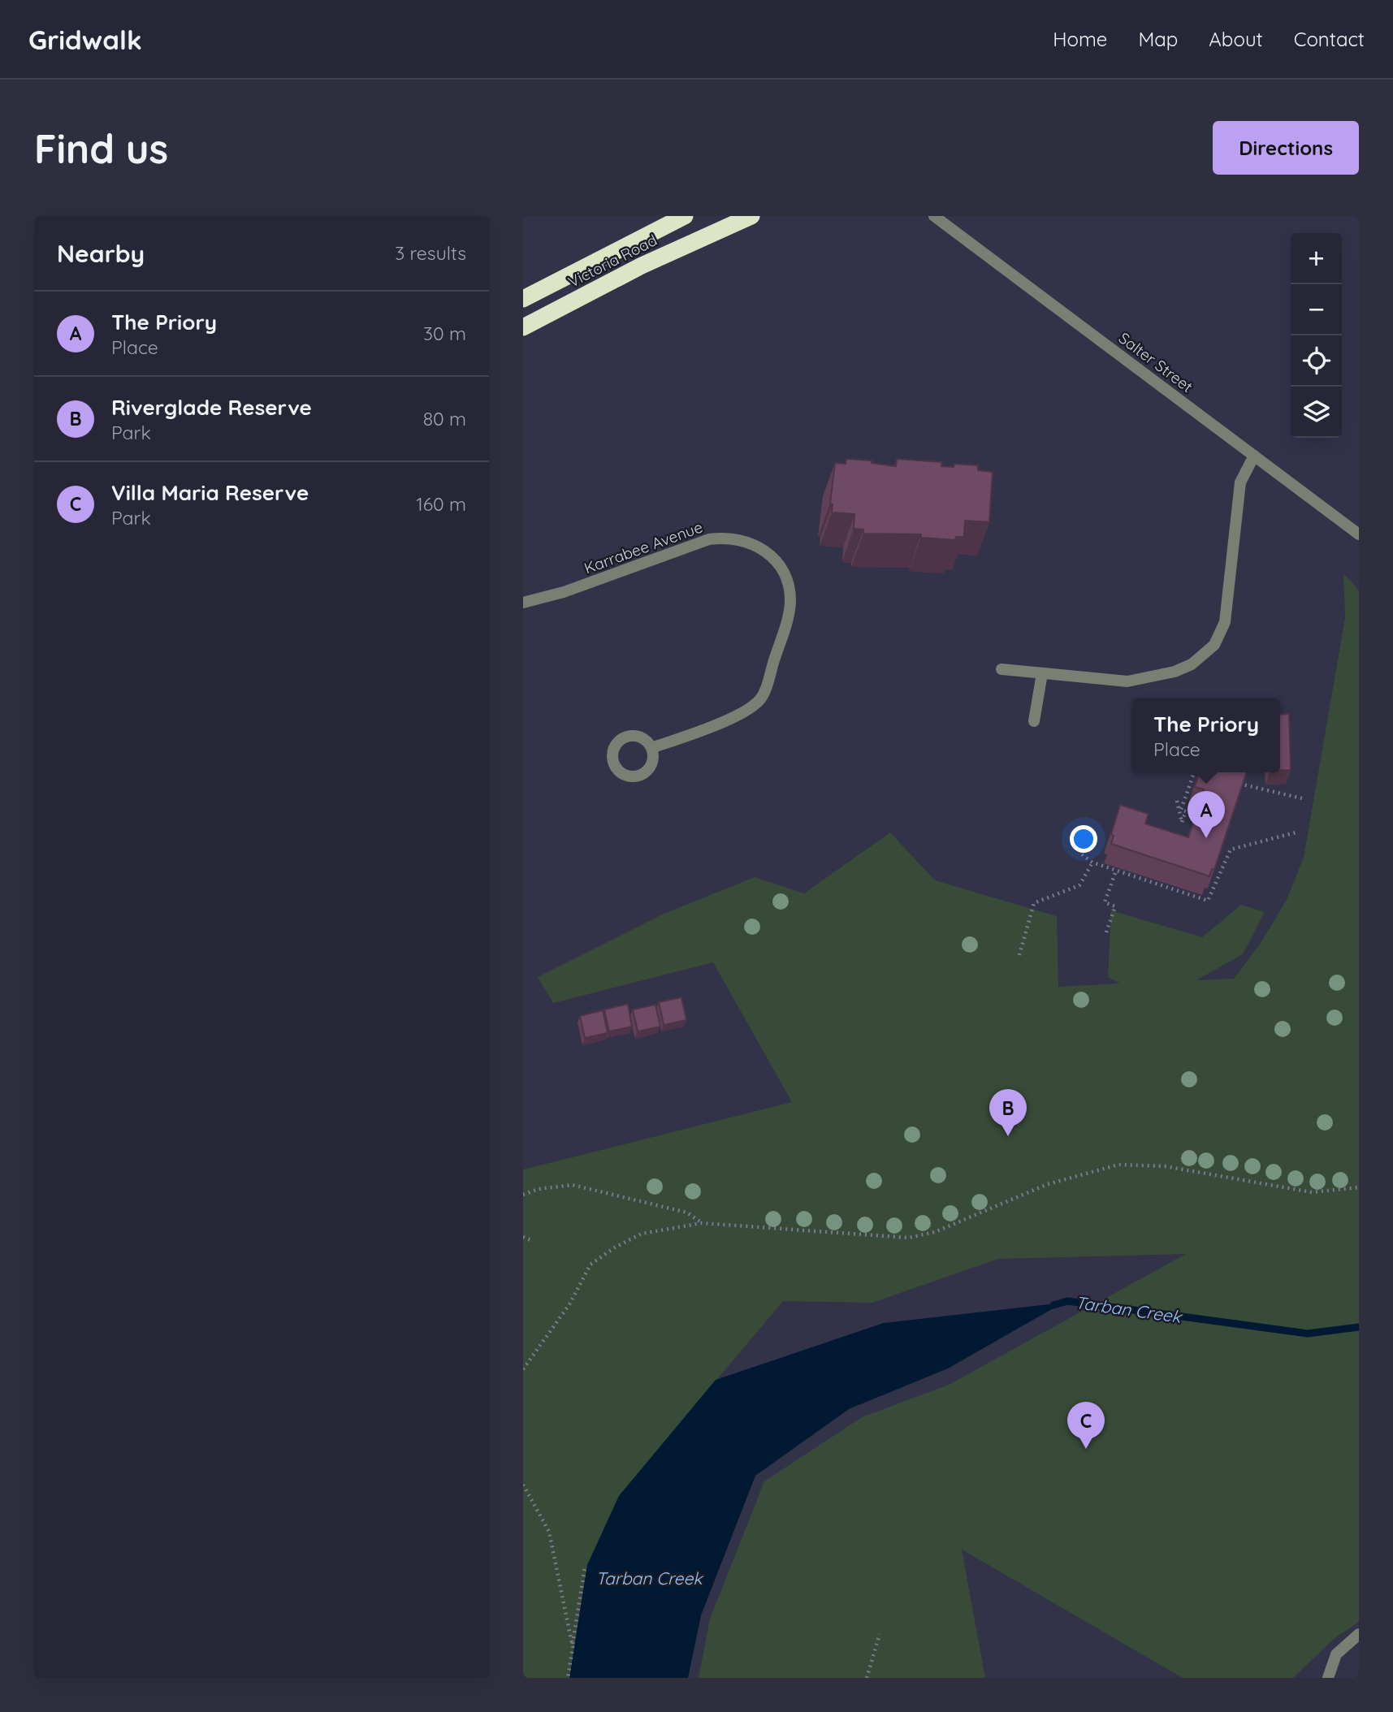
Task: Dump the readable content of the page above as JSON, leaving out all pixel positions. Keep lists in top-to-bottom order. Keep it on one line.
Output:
{"streets":{"highway":["Victoria Road"],"street":["Salter Street","Karrabee Avenue"]},"water":["Tarban Creek"],"page":{"header":"Gridwalk","nav":["Home","Map","About","Contact"],"buttons":"Directions","title":"Find us","heading":["Nearby","3 results"],"map_buttons":["+","−"],"list":[{"mark":"A","name":"The Priory","note":"Place","value":"30 m"},{"mark":"B","name":"Riverglade Reserve","note":"Park","value":"80 m"},{"mark":"C","name":"Villa Maria Reserve","note":"Park","value":"160 m"}],"popup":["The Priory","Place"],"pins":["A","B","C"]}}
